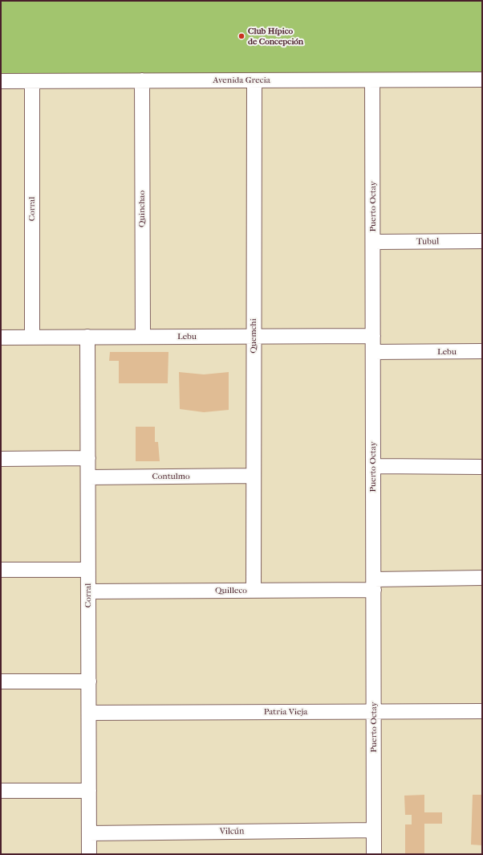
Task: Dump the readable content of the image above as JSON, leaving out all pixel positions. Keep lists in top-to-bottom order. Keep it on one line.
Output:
{"streets":{"street":["Avenida Grecia","Puerto Octay","Corral","Quinchao","Tubul","Quemchi","Lebu","Contulmo","Quilleco","Patria Vieja","Vilcún"]},"crossings":[["Avenida Grecia","Puerto Octay"],["Avenida Grecia","Corral"],["Avenida Grecia","Quinchao"],["Avenida Grecia","Quemchi"],["Puerto Octay","Tubul"],["Puerto Octay","Lebu"],["Puerto Octay","Quilleco"],["Puerto Octay","Patria Vieja"],["Puerto Octay","Vilcún"],["Corral","Lebu"],["Corral","Contulmo"],["Corral","Quilleco"],["Corral","Patria Vieja"],["Corral","Vilcún"],["Quinchao","Lebu"],["Quemchi","Lebu"],["Quemchi","Contulmo"],["Quemchi","Quilleco"]],"places":["Club Hípico de Concepción"]}
